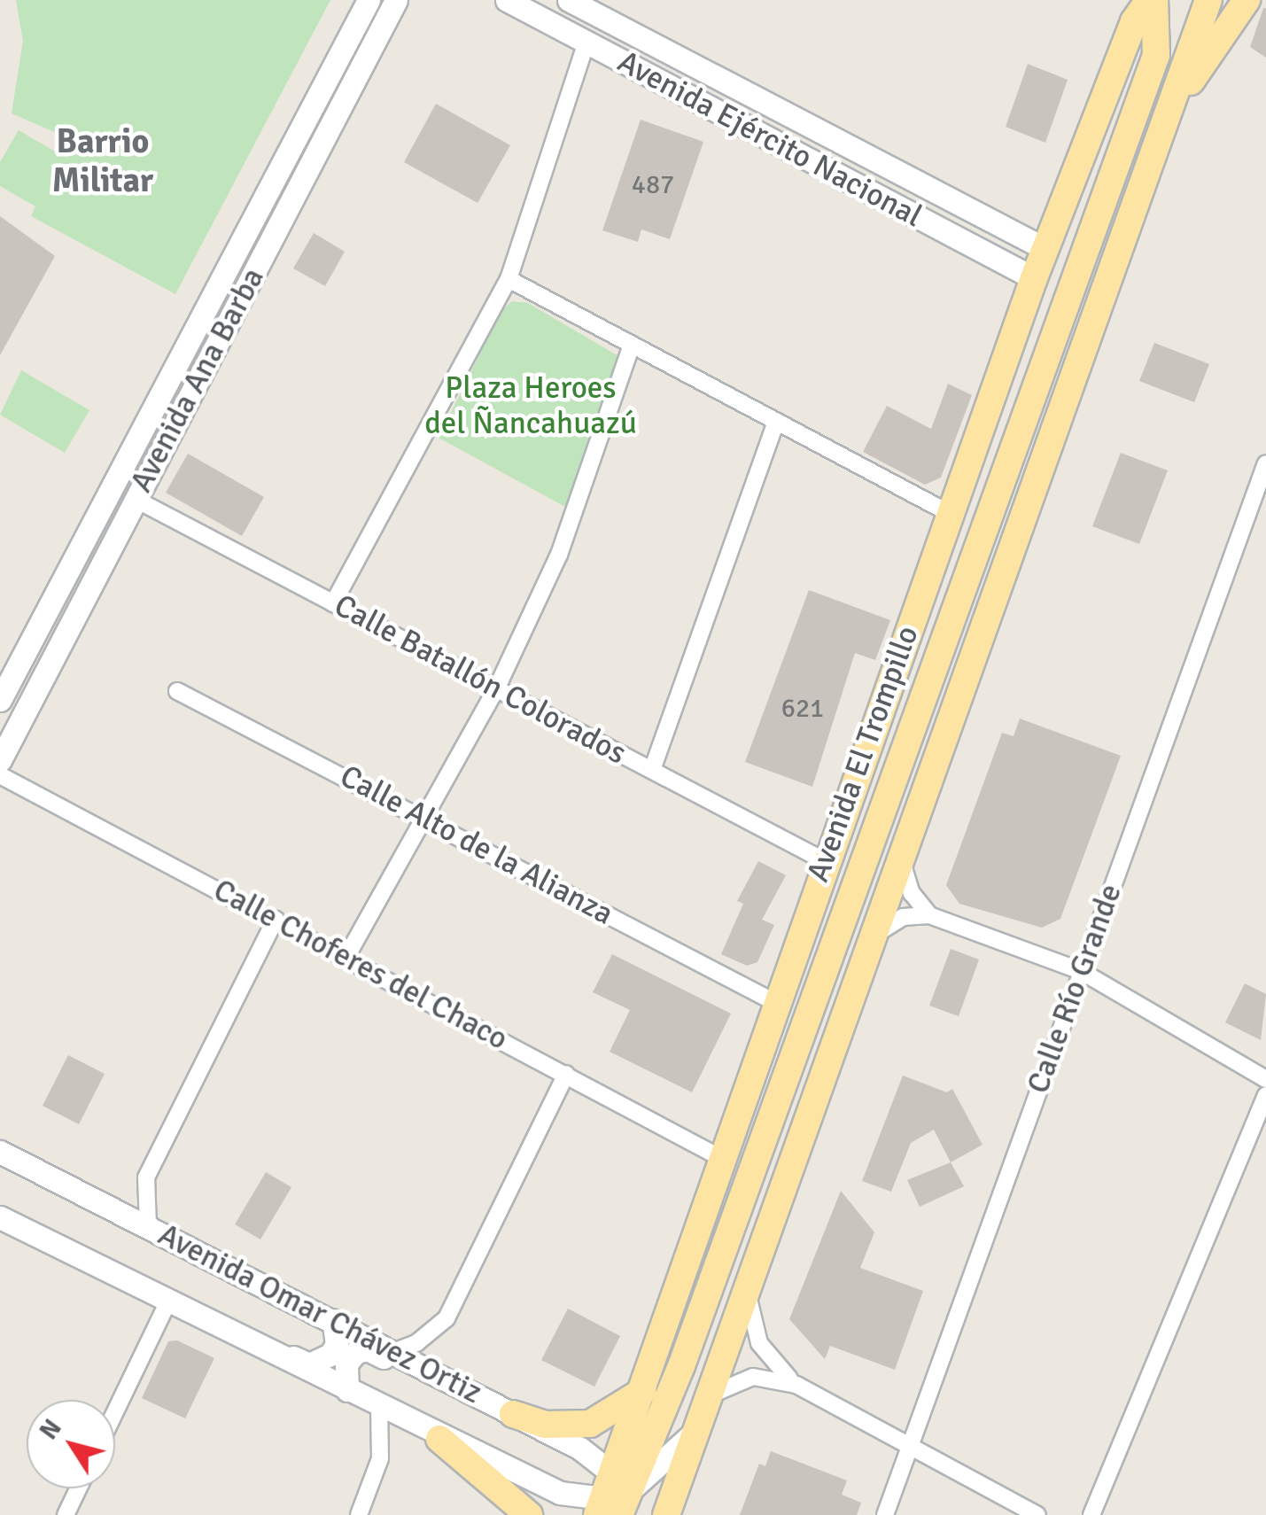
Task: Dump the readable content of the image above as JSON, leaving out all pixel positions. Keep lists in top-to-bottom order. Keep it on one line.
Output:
{"streets":{"main road":["Avenida El Trompillo"],"street":["Avenida Ejército Nacional","Avenida Ana Barba","Calle Batallón Colorados","Calle Alto de la Alianza","Calle Choferes del Chaco","Calle Río Grande","Avenida Omar Chávez Ortiz"]},"crossings":[["Avenida Ejército Nacional","Avenida El Trompillo"],["Avenida Ana Barba","Calle Batallón Colorados"],["Calle Batallón Colorados","Avenida El Trompillo"],["Avenida El Trompillo","Calle Alto de la Alianza"],["Avenida El Trompillo","Calle Choferes del Chaco"],["Avenida El Trompillo","Avenida Omar Chávez Ortiz"]],"districts":["Barrio Militar"],"parks":["Plaza Heroes del Ñancahuazú"],"house_numbers":["487","621"],"north":"top left"}
